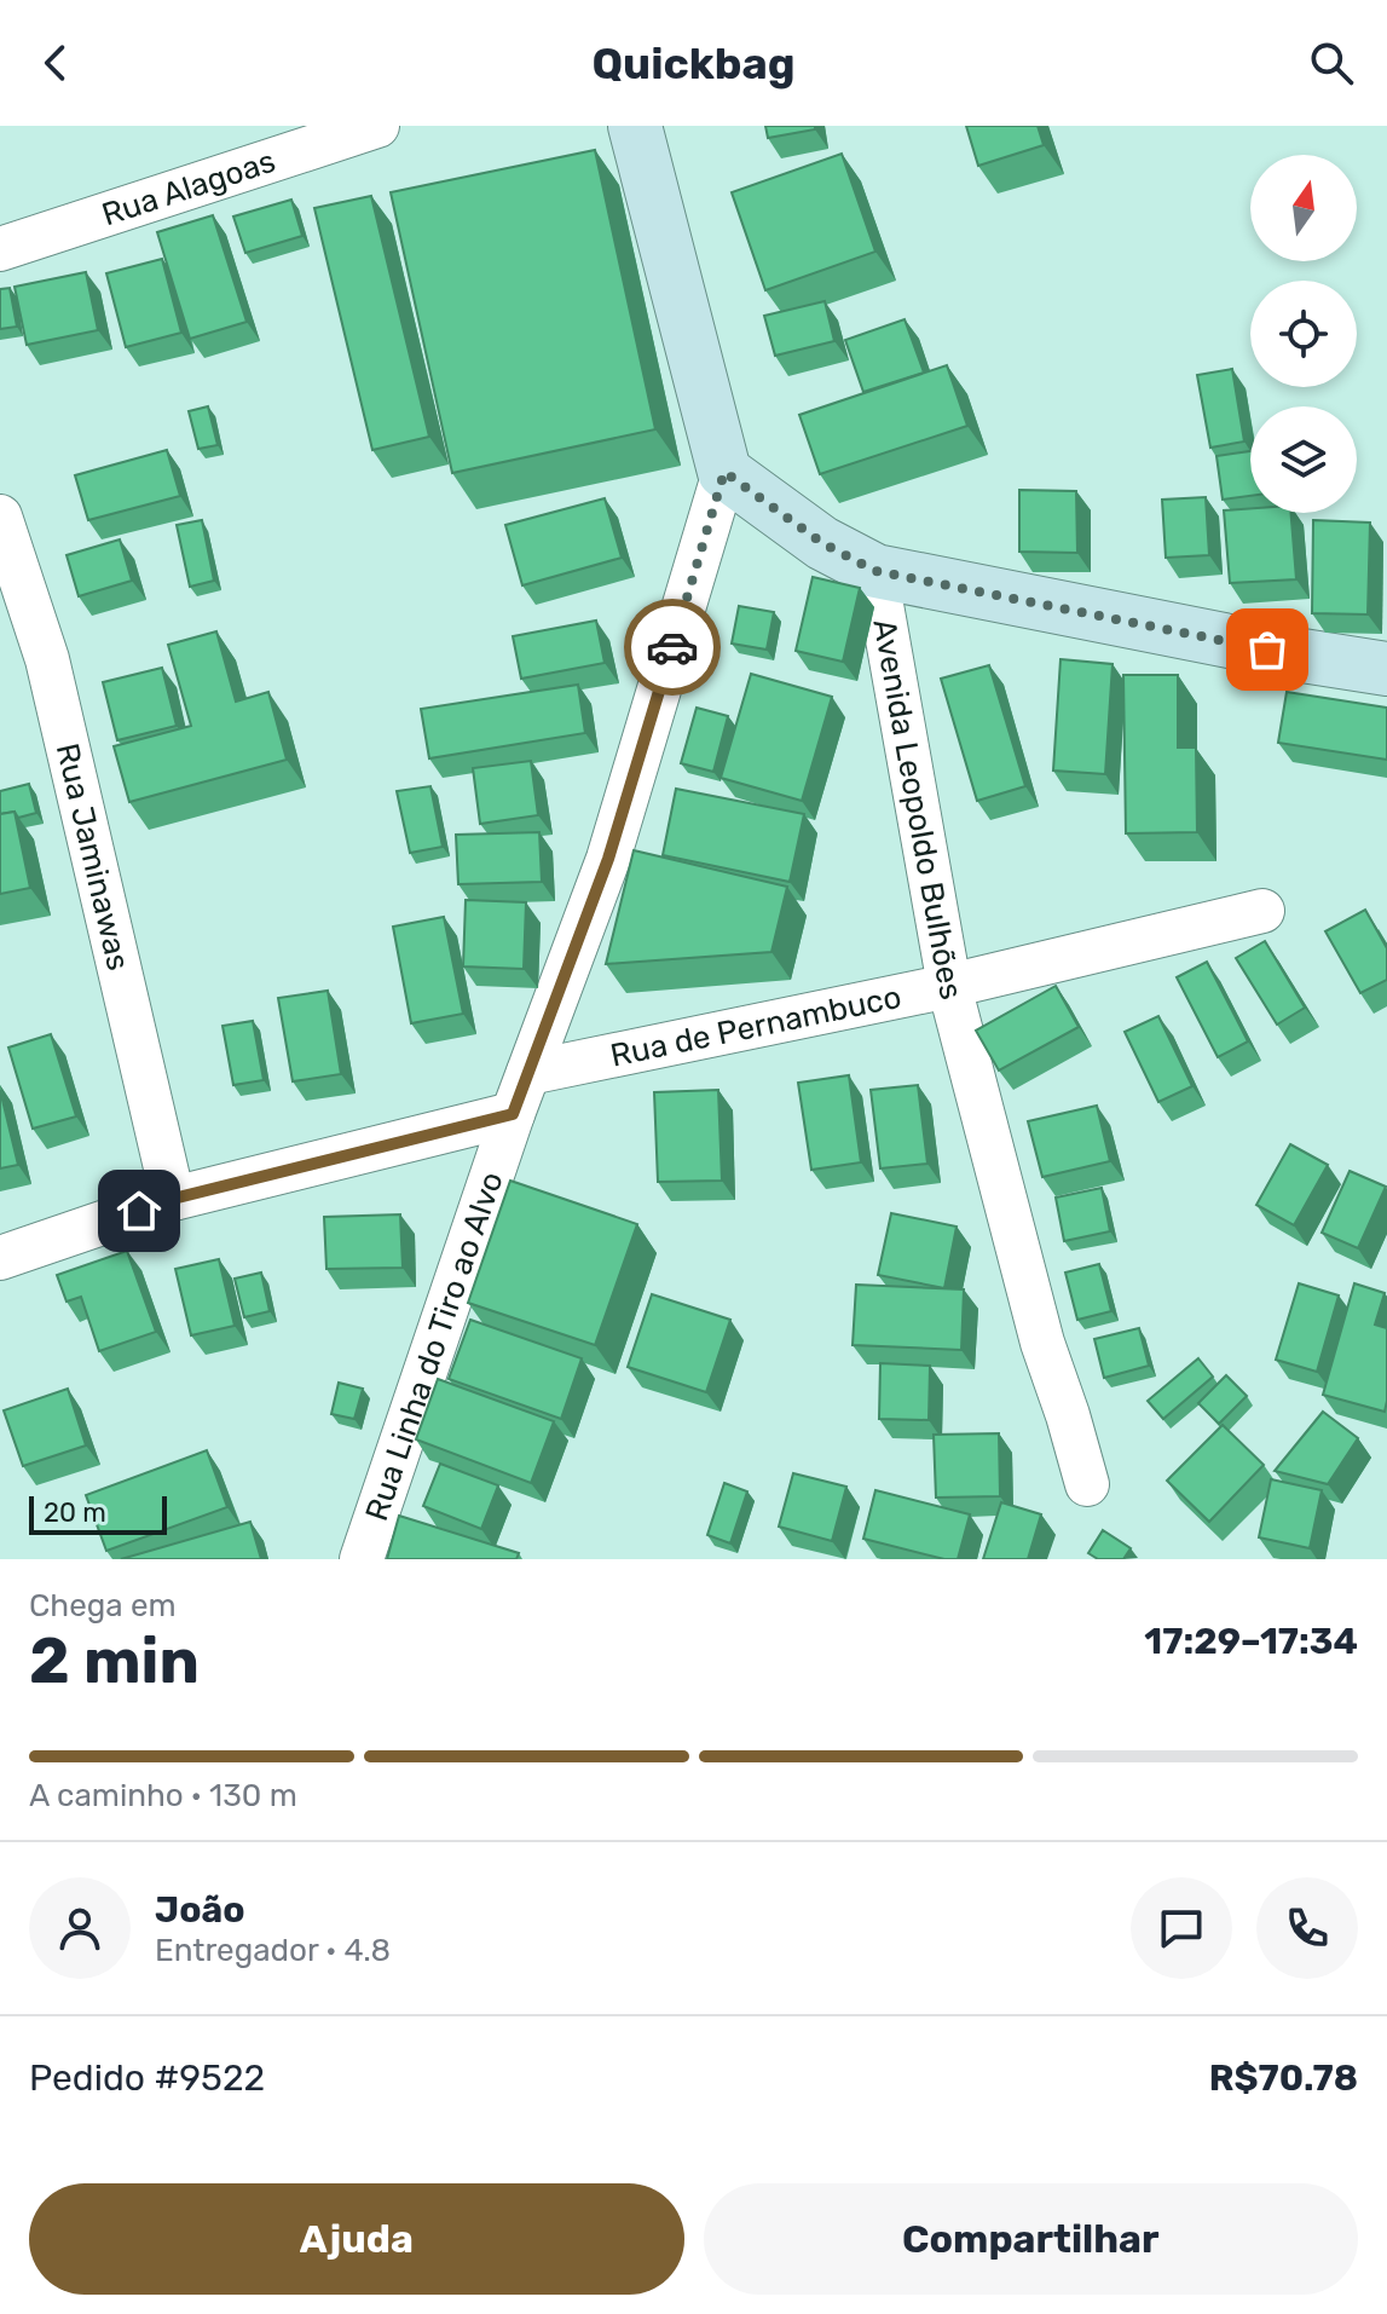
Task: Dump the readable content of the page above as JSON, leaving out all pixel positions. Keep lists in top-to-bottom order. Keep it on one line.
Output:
{"streets":{"street":["Rua Alagoas","Avenida Leopoldo Bulhões","Rua Jaminawas","Rua de Pernambuco","Rua Linha do Tiro ao Alvo"]},"crossings":[["Avenida Leopoldo Bulhões","Rua de Pernambuco"],["Rua de Pernambuco","Rua Linha do Tiro ao Alvo"]],"scale_bar":"20 m","north":"top","page":{"header":"Quickbag","scale":"20 m","heading":["2 min","Chega em","17:29–17:34"],"panel":["João","Entregador · 4.8","Pedido #9522","R$70.78"],"bar":"A caminho · 130 m","buttons":["Ajuda","Compartilhar"]}}
